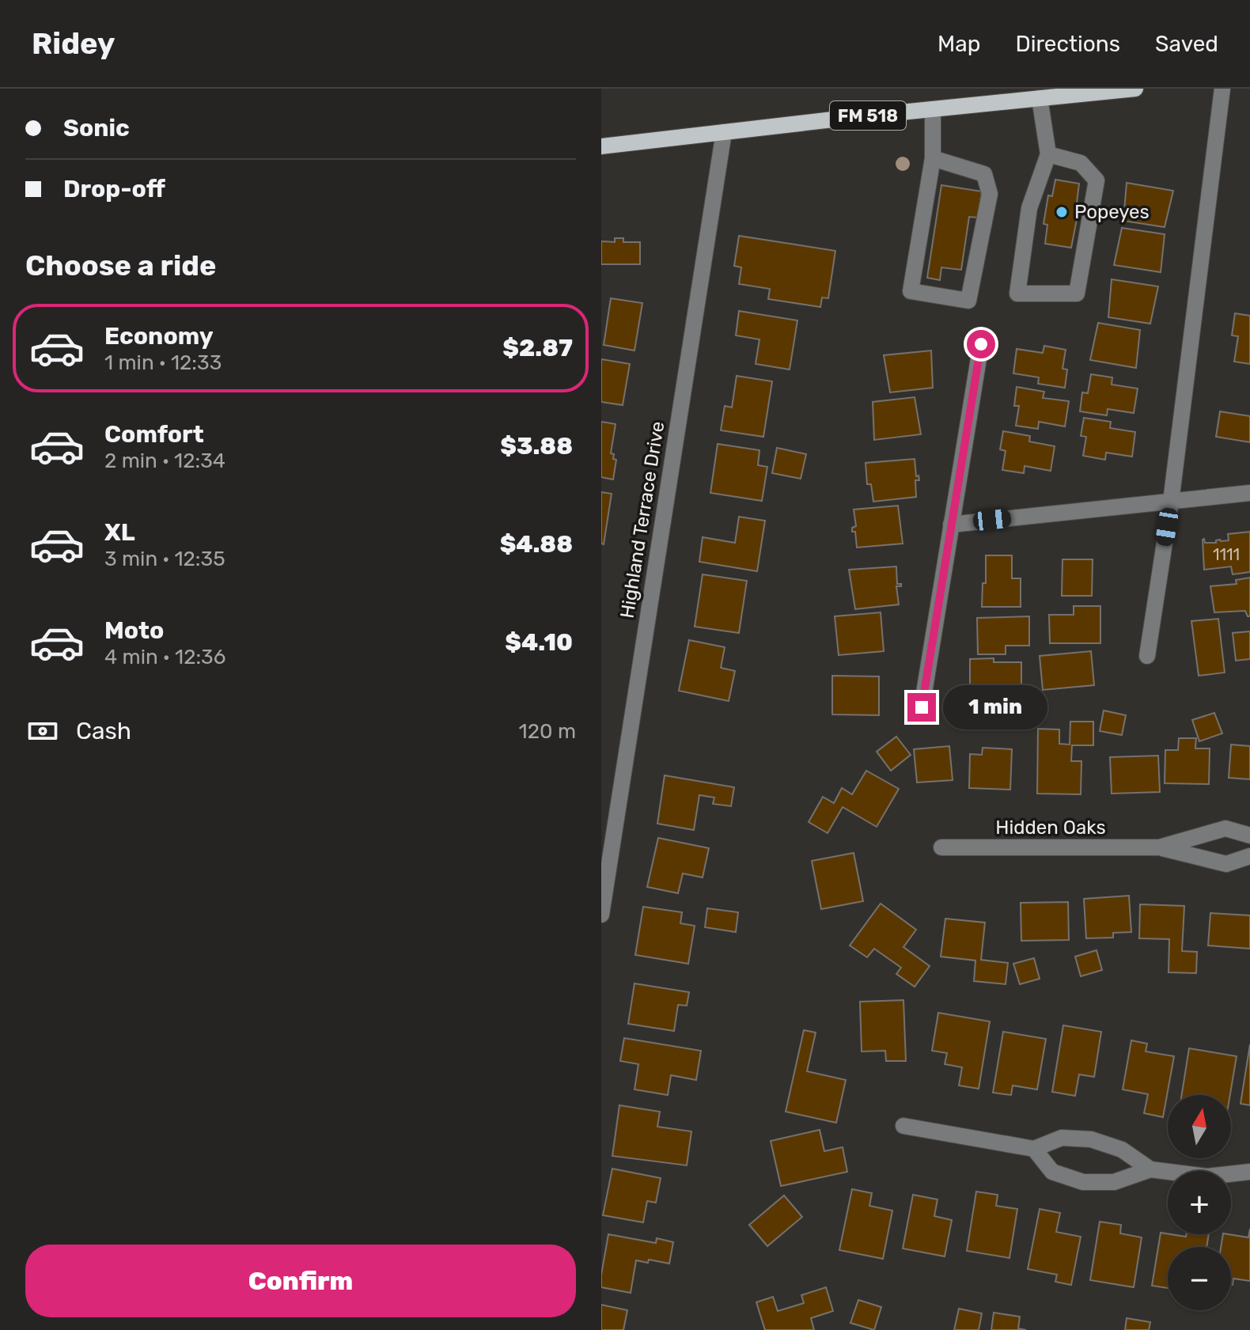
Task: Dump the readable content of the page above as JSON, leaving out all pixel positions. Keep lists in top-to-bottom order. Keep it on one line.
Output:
{"streets":{"main road":["FM 518"],"street":["Highland Terrace Drive","Hidden Oaks"]},"crossings":[["FM 518","Highland Terrace Drive"]],"places":["Popeyes"],"house_numbers":["1111"],"north":"top","page":{"header":"Ridey","nav":["Map","Directions","Saved"],"banner":["Sonic","Drop-off"],"heading":"Choose a ride","list":[{"name":"Economy","note":"1 min · 12:33","value":"$2.87"},{"name":"Comfort","note":"2 min · 12:34","value":"$3.88"},{"name":"XL","note":"3 min · 12:35","value":"$4.88"},{"name":"Moto","note":"4 min · 12:36","value":"$4.10"}],"bubble":"1 min","pay":["Cash","120 m"],"map_buttons":["+","−"],"buttons":"Confirm"}}
